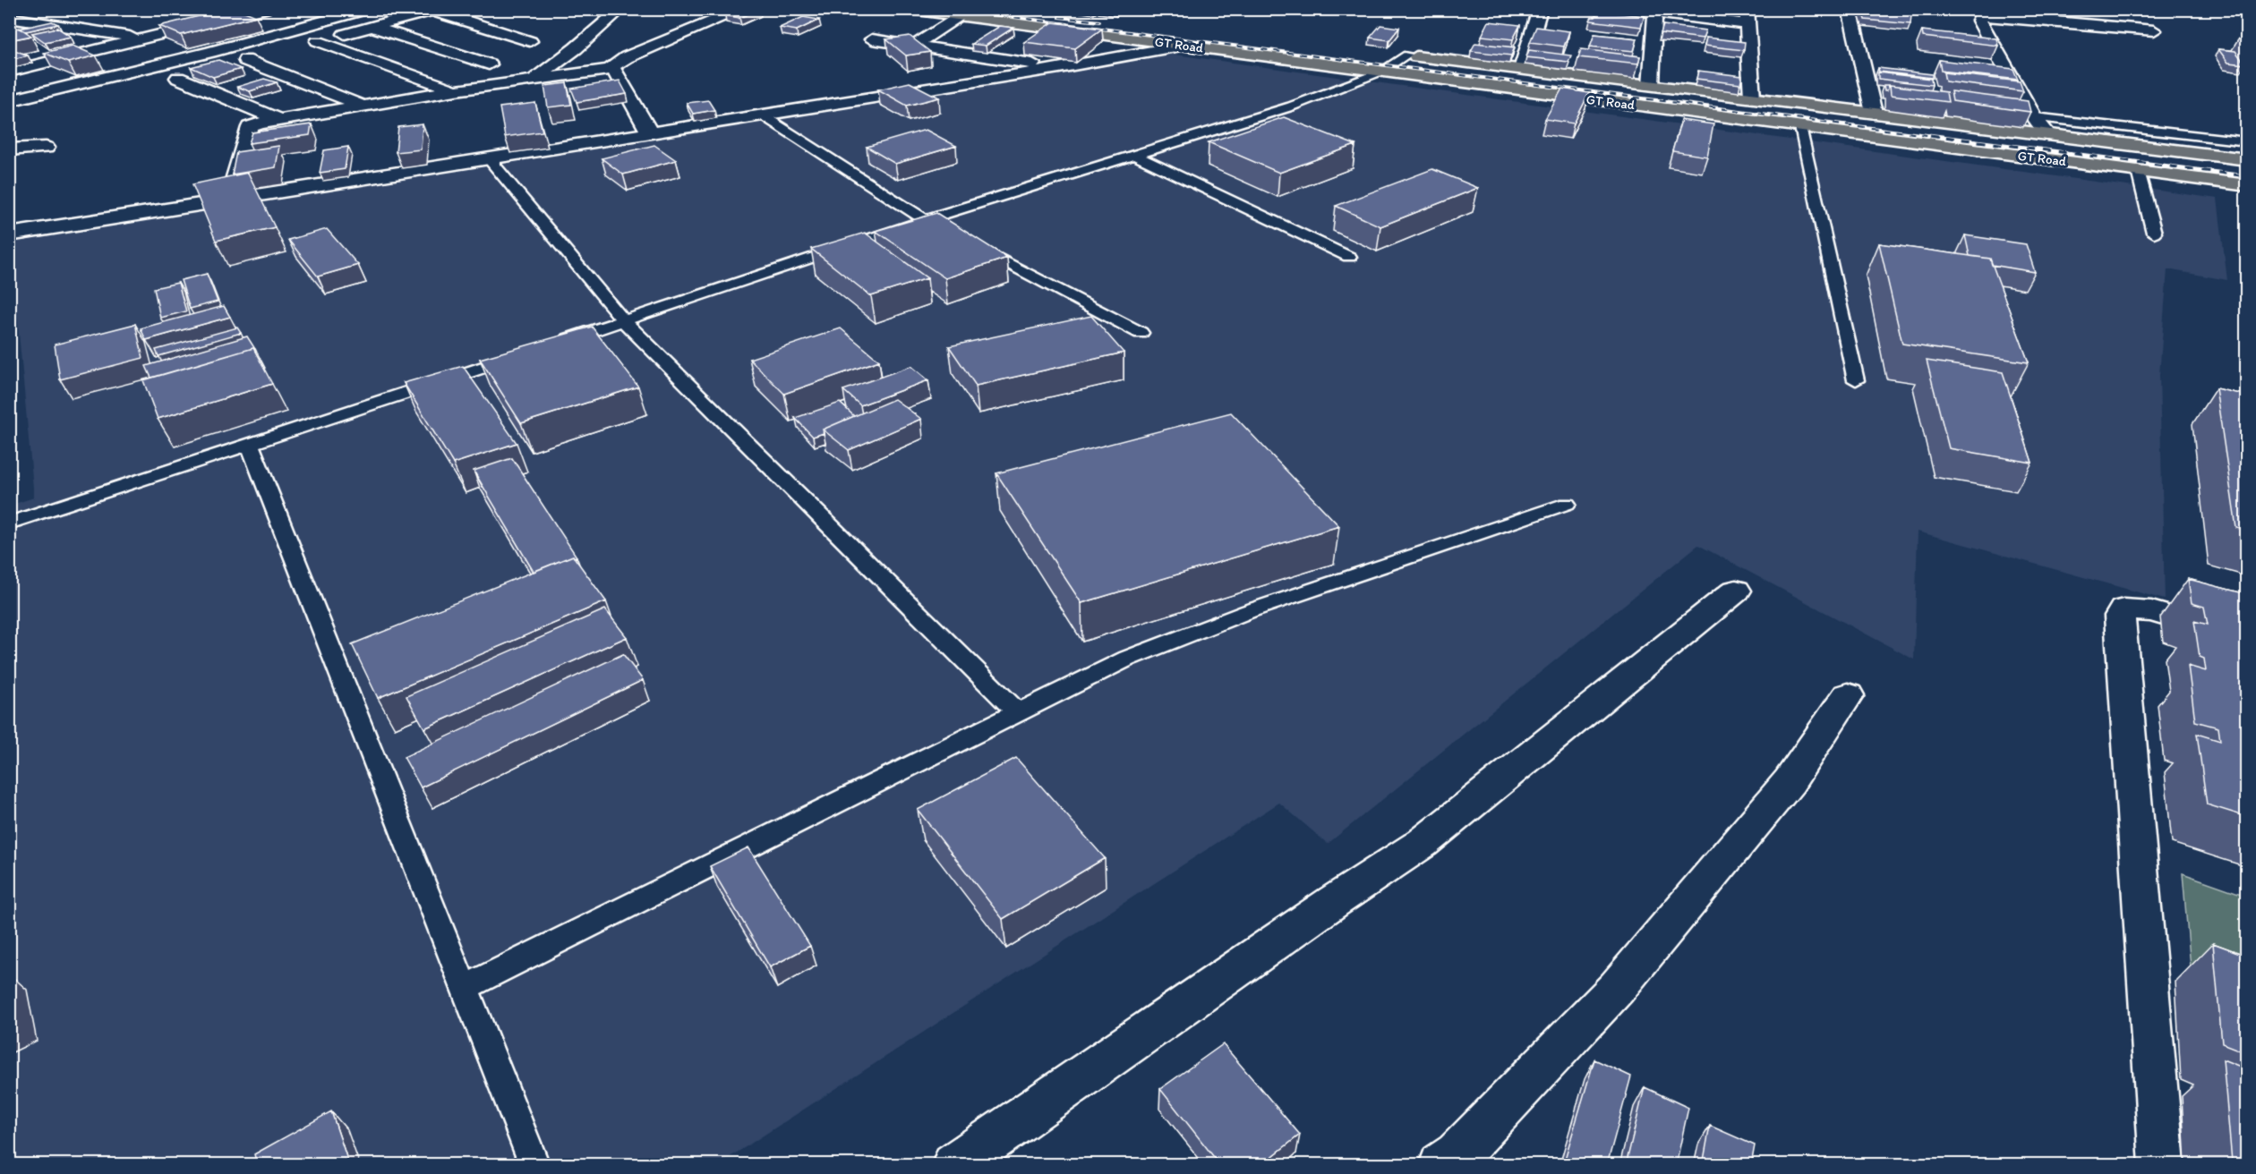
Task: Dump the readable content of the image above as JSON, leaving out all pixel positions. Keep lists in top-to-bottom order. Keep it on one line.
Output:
{"streets":{"highway":["GT Road"]}}
